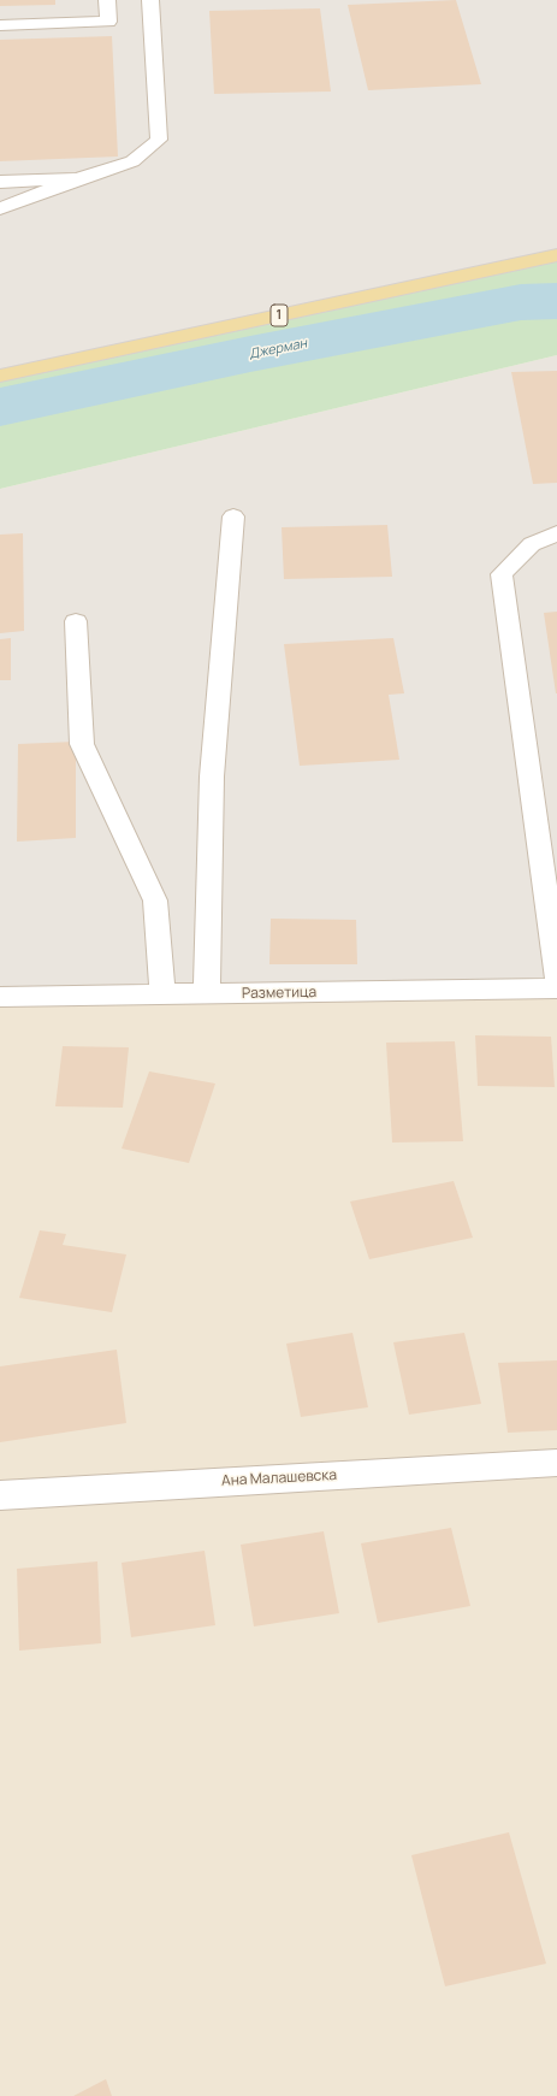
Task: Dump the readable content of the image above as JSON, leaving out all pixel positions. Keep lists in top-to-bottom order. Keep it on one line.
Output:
{"streets":{"main road":["1"],"street":["Разметица","Ана Малашевска"]},"water":["Джерман"]}
